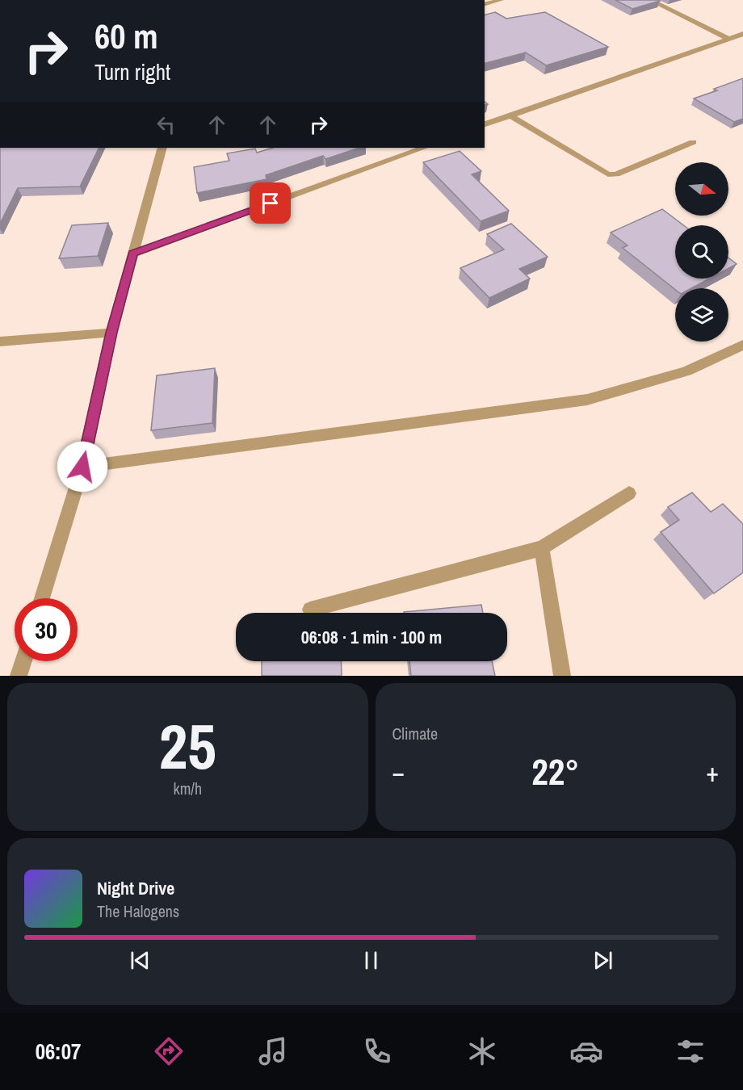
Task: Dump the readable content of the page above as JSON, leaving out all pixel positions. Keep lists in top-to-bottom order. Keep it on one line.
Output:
{"north":"right","page":{"turn":["60 m","Turn right"],"limit":"30","trip":"06:08 · 1 min · 100 m","tile":[["25","km/h"],"Climate"],"heat":["−","22°","+"],"song":["Night Drive","The Halogens"],"tabs":"06:07"}}
